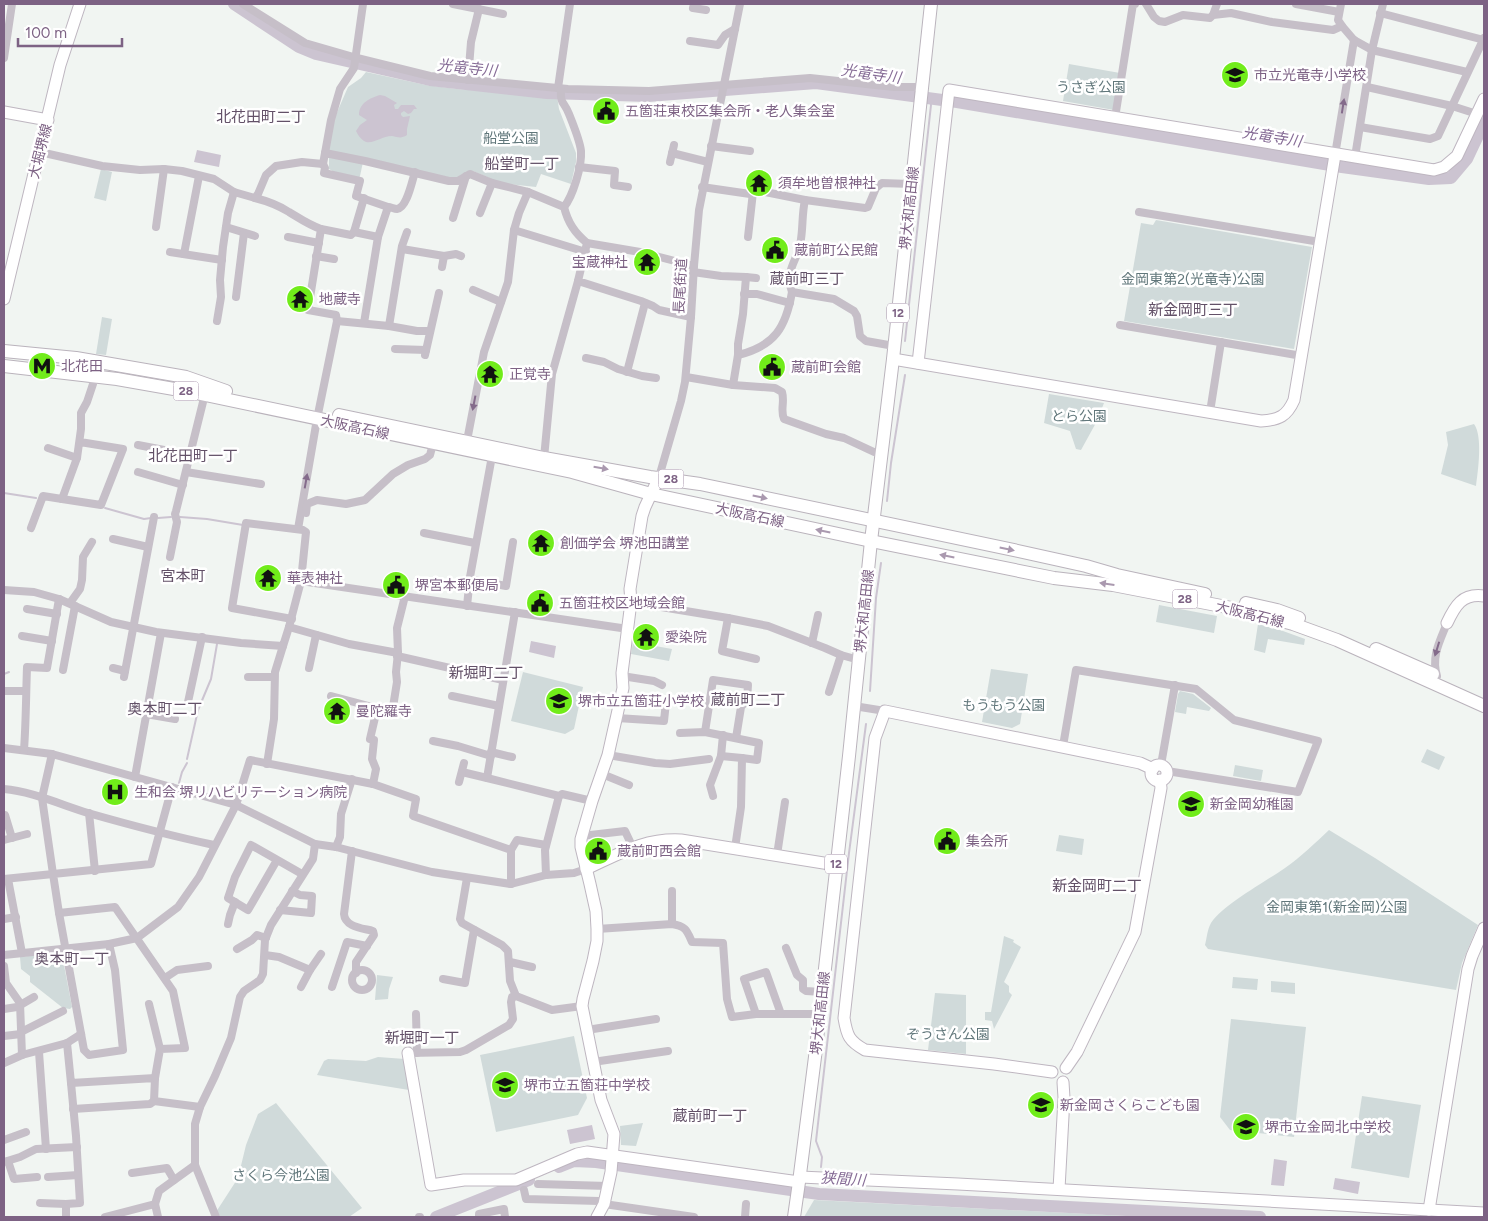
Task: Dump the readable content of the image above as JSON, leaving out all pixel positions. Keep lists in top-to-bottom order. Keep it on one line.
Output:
{"streets":{"main road":["堺大和高田線","12","28","大阪高石線"],"street":["大堀堺線","長尾街道"]},"crossings":[["堺大和高田線","大阪高石線"],["長尾街道","大阪高石線"]],"districts":["北花田町二丁","船堂町一丁","蔵前町三丁","新金岡町三丁","北花田町一丁","宮本町","新堀町二丁","蔵前町二丁","奥本町二丁","新金岡町二丁","奥本町一丁","新堀町一丁","蔵前町一丁"],"water":["光竜寺川","狭間川"],"parks":["うさぎ公園","船堂公園","金岡東第2(光竜寺)公園","とら公園","もうもう公園","金岡東第1(新金岡)公園","ぞうさん公園","さくら今池公園"],"places":{"school or university":["市立光竜寺小学校","堺市立五箇荘小学校","新金岡幼稚園","堺市立五箇荘中学校","新金岡さくらこども園","堺市立金岡北中学校"],"public building":["五箇荘東校区集会所・老人集会室","蔵前町公民館","蔵前町会館","堺宮本郵便局","五箇荘校区地域会館","集会所","蔵前町西会館"],"temple":["須牟地曽根神社","宝蔵神社","地蔵寺","正覚寺","創価学会 堺池田講堂","華表神社","愛染院","曼陀羅寺"],"metro station":["北花田"],"hospital":["生和会 堺リハビリテーション病院"]},"scale_bar":"100 m"}
